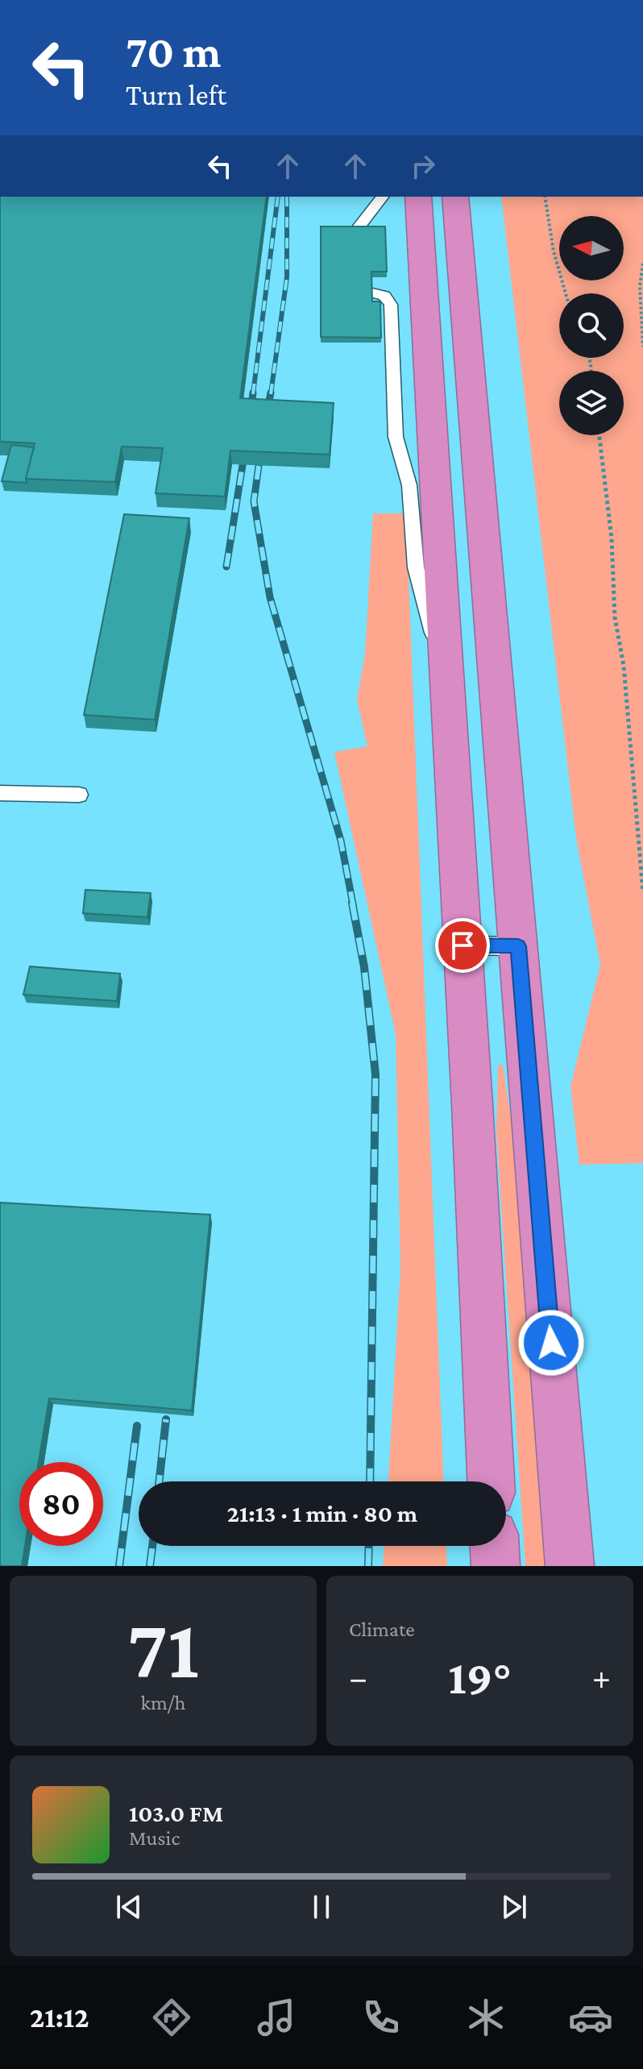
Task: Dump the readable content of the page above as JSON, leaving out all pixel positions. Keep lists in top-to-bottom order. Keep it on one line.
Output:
{"north":"left","page":{"turn":["70 m","Turn left"],"limit":"80","trip":"21:13 · 1 min · 80 m","tile":[["71","km/h"],"Climate"],"heat":["−","19°","+"],"song":["103.0 FM","Music"],"tabs":"21:12"}}
